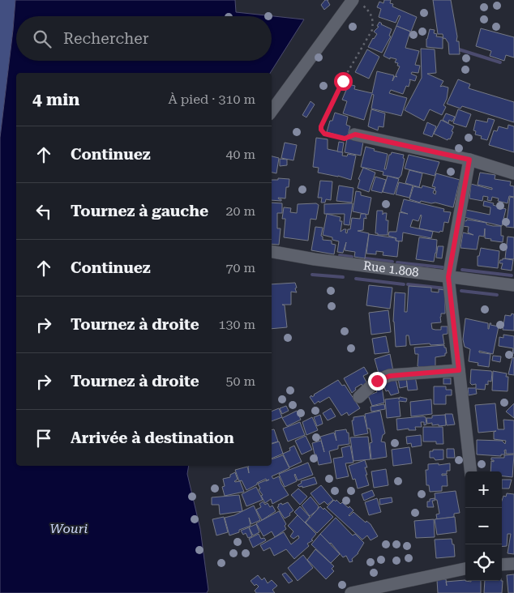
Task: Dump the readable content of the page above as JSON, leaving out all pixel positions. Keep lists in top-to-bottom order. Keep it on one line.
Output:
{"streets":{"street":["Rue 1.808"]},"water":["Wouri"],"page":{"search":"Rechercher","heading":["4 min","À pied · 310 m"],"list":[["Continuez","40 m"],["Tournez à gauche","20 m"],["Continuez","70 m"],["Tournez à droite","130 m"],["Tournez à droite","50 m"],"Arrivée à destination"],"map_buttons":["+","−"]}}
